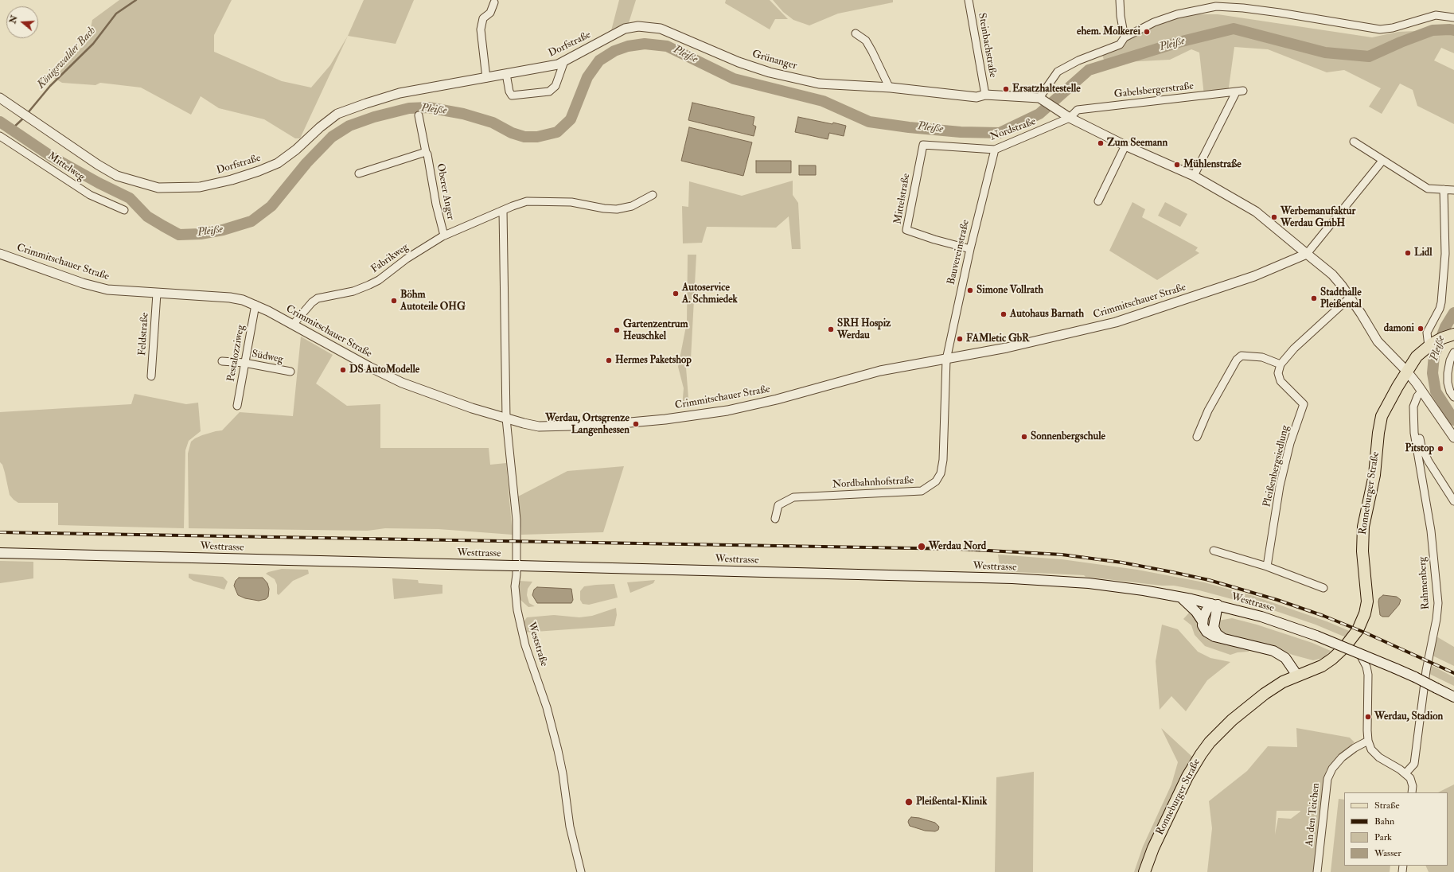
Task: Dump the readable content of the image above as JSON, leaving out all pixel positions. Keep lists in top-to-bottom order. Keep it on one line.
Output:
{"streets":{"main road":["Ronneburger Straße","Westtrasse"],"street":["Dorfstraße","Steinbachstraße","Grünanger","Gabelsbergerstraße","Nordstraße","Mittelweg","Oberer Anger","Mittelstraße","Bauvereinstraße","Fabrikweg","Crimmitschauer Straße","Feldstraße","Pestalozziweg","Südweg","Pleißenbergsiedlung","Nordbahnhofstraße","Rahmenberg","Weststraße","An den Teichen"]},"crossings":[["Dorfstraße","Grünanger"],["Steinbachstraße","Grünanger"],["Gabelsbergerstraße","Nordstraße"],["Nordstraße","Mittelstraße"],["Nordstraße","Bauvereinstraße"],["Oberer Anger","Fabrikweg"],["Mittelstraße","Bauvereinstraße"],["Bauvereinstraße","Crimmitschauer Straße"],["Bauvereinstraße","Nordbahnhofstraße"],["Fabrikweg","Crimmitschauer Straße"],["Crimmitschauer Straße","Feldstraße"],["Crimmitschauer Straße","Pestalozziweg"],["Crimmitschauer Straße","Nordbahnhofstraße"],["Crimmitschauer Straße","Weststraße"],["Pestalozziweg","Südweg"]],"water":["Pleiße","Königswalder Bach"],"places":["ehem. Molkerei","Ersatzhaltestelle","Zum Seemann","Mühlenstraße","Werbemanufaktur Werdau GmbH","Lidl","Simone Vollrath","Autoservice A. Schmiedek","Stadthalle Pleißental","Böhm Autoteile OHG","Autohaus Barnath","damoni","SRH Hospiz Werdau","Gartenzentrum Heuschkel","FAMletic GbR","Hermes Paketshop","DS AutoModelle","Werdau, Ortsgrenze Langenhessen","Sonnenbergschule","Pitstop","Werdau Nord","Werdau, Stadion","Pleißental-Klinik"],"legend":["Straße","Bahn","Park","Wasser"],"north":"left"}
